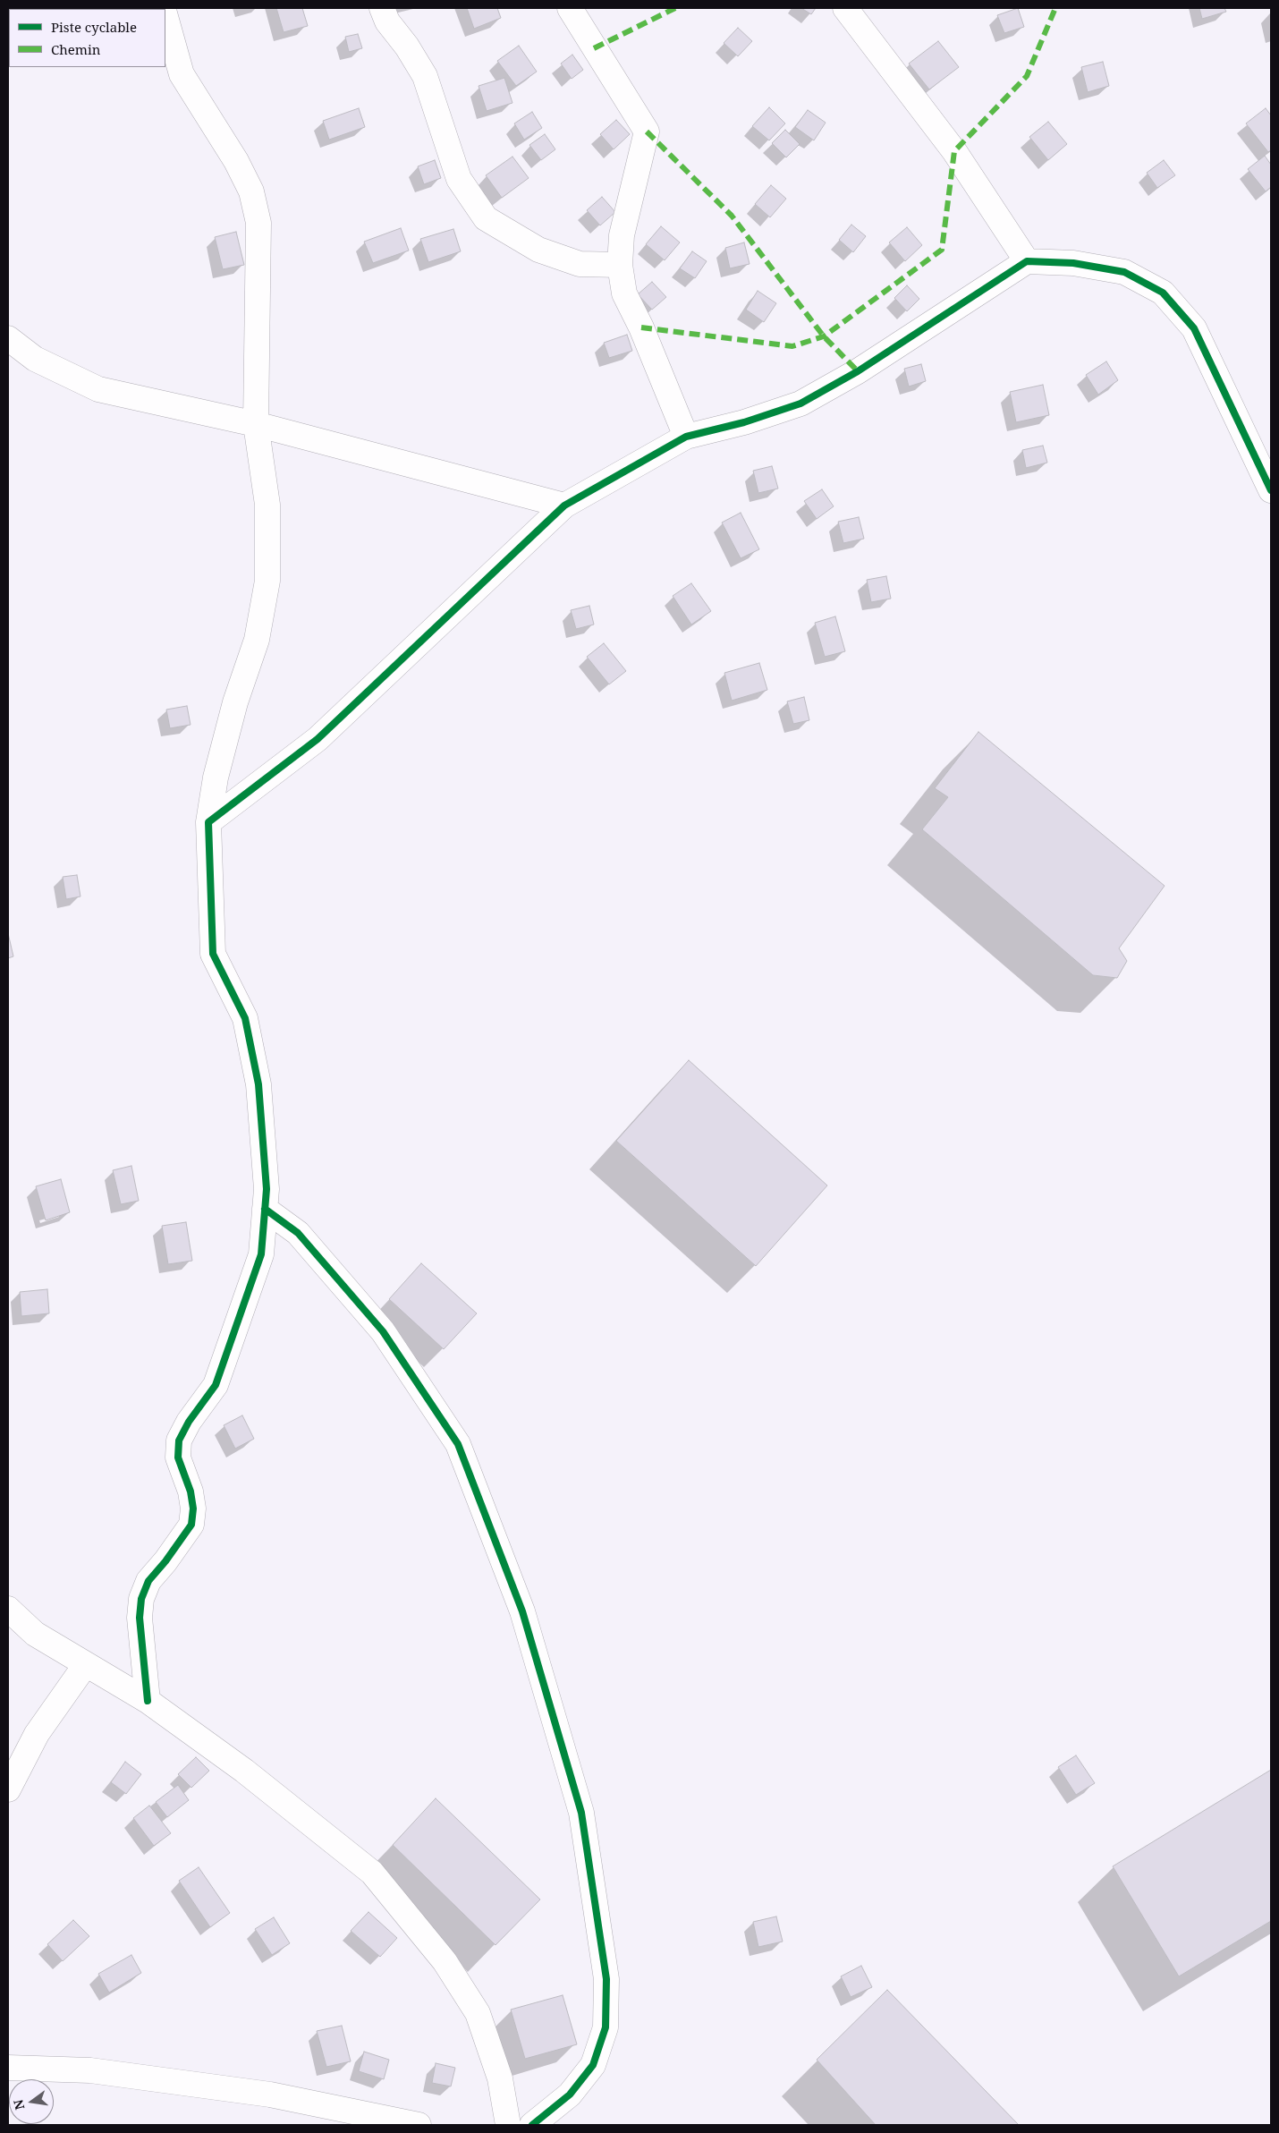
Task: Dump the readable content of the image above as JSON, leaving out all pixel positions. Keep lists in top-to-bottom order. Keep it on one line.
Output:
{"legend":["Piste cyclable","Chemin"],"north":"left"}
